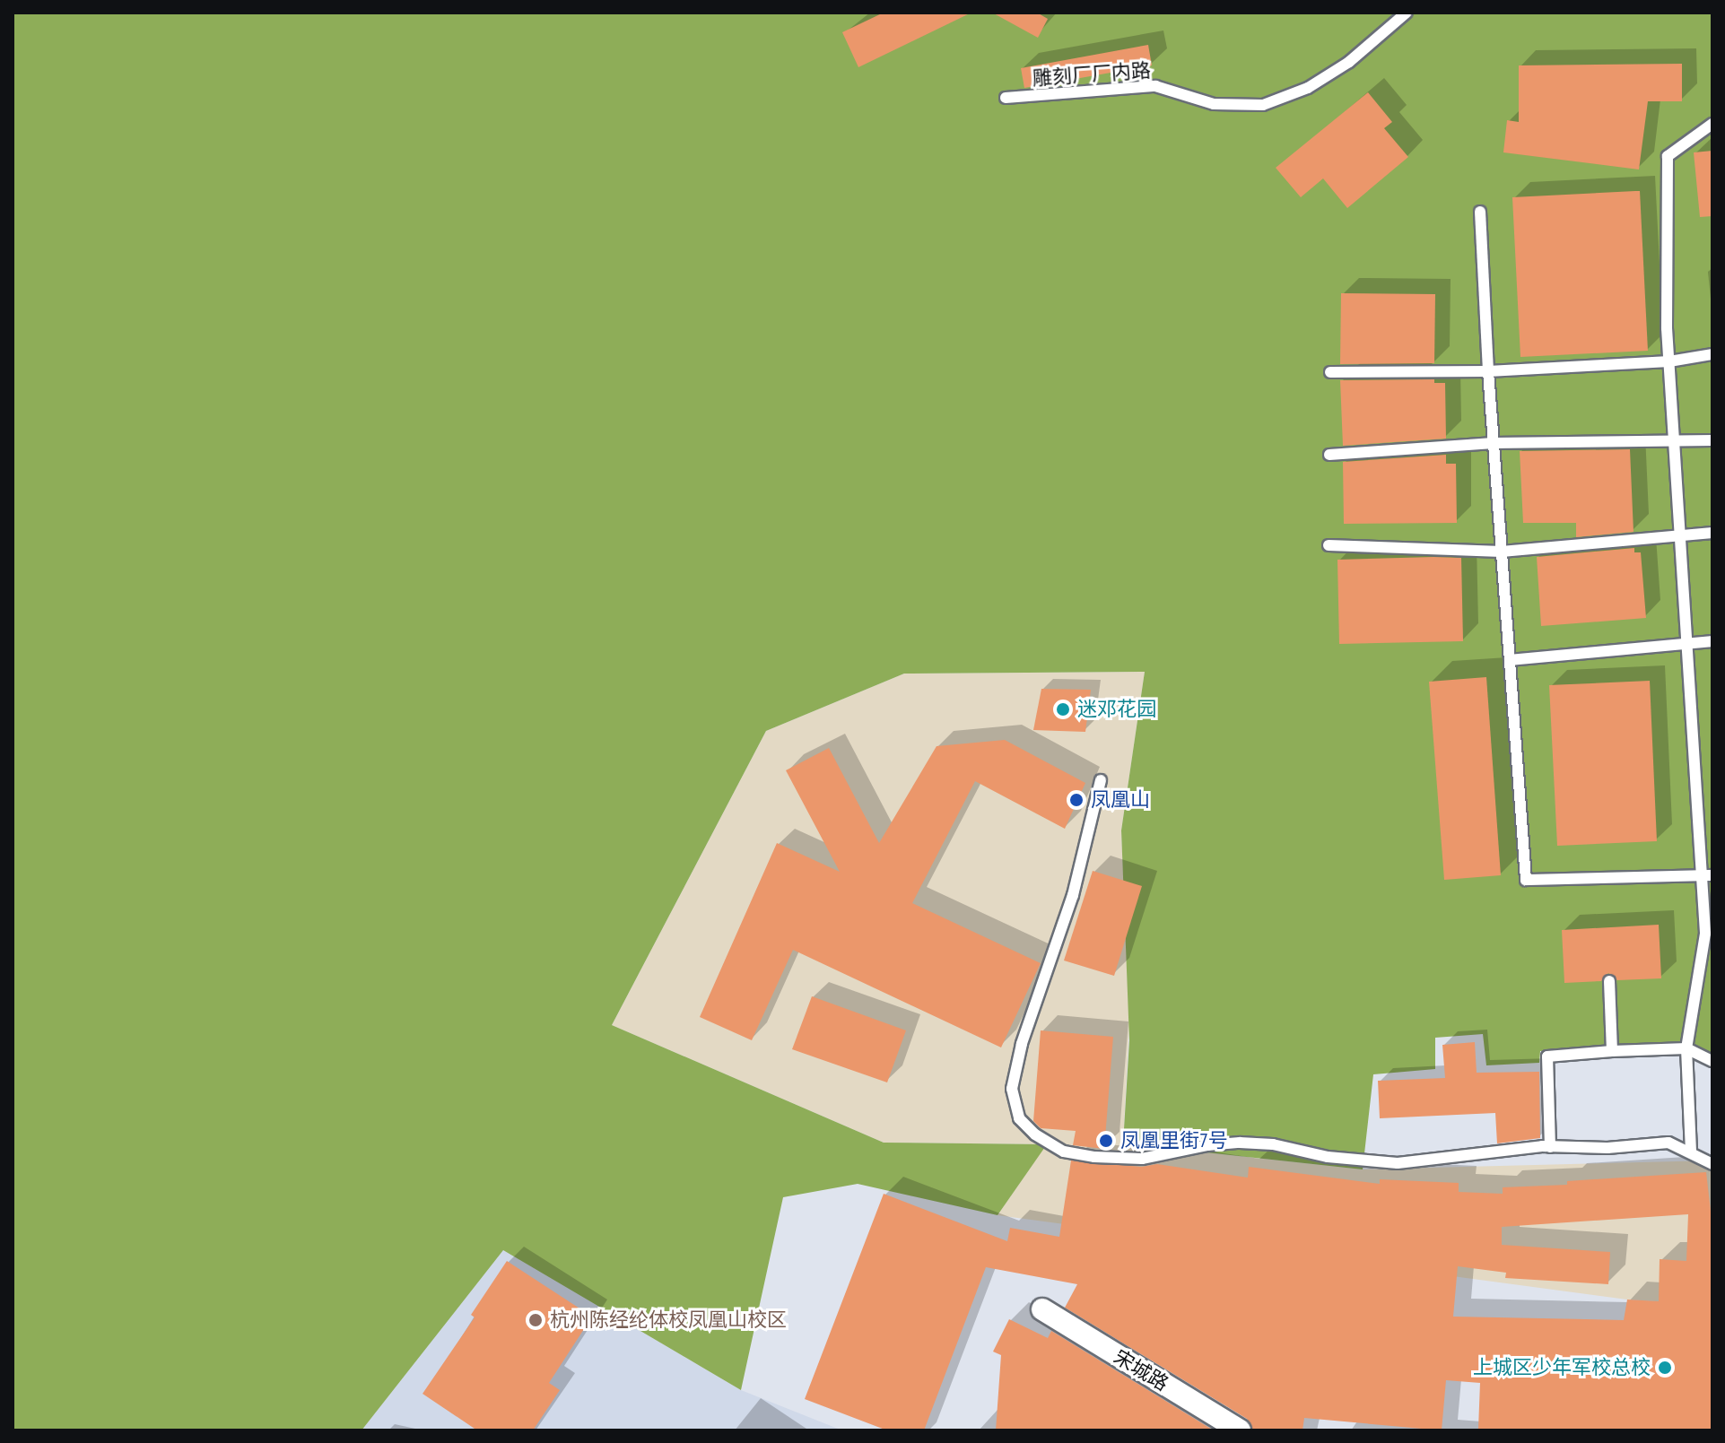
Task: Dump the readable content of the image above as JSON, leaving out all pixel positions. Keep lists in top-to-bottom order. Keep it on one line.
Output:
{"streets":{"street":["宋城路"],"lane":["雕刻厂厂内路"]},"places":["迷邓花园","凤凰山","凤凰里街7号","杭州陈经纶体校凤凰山校区","上城区少年军校总校"]}
